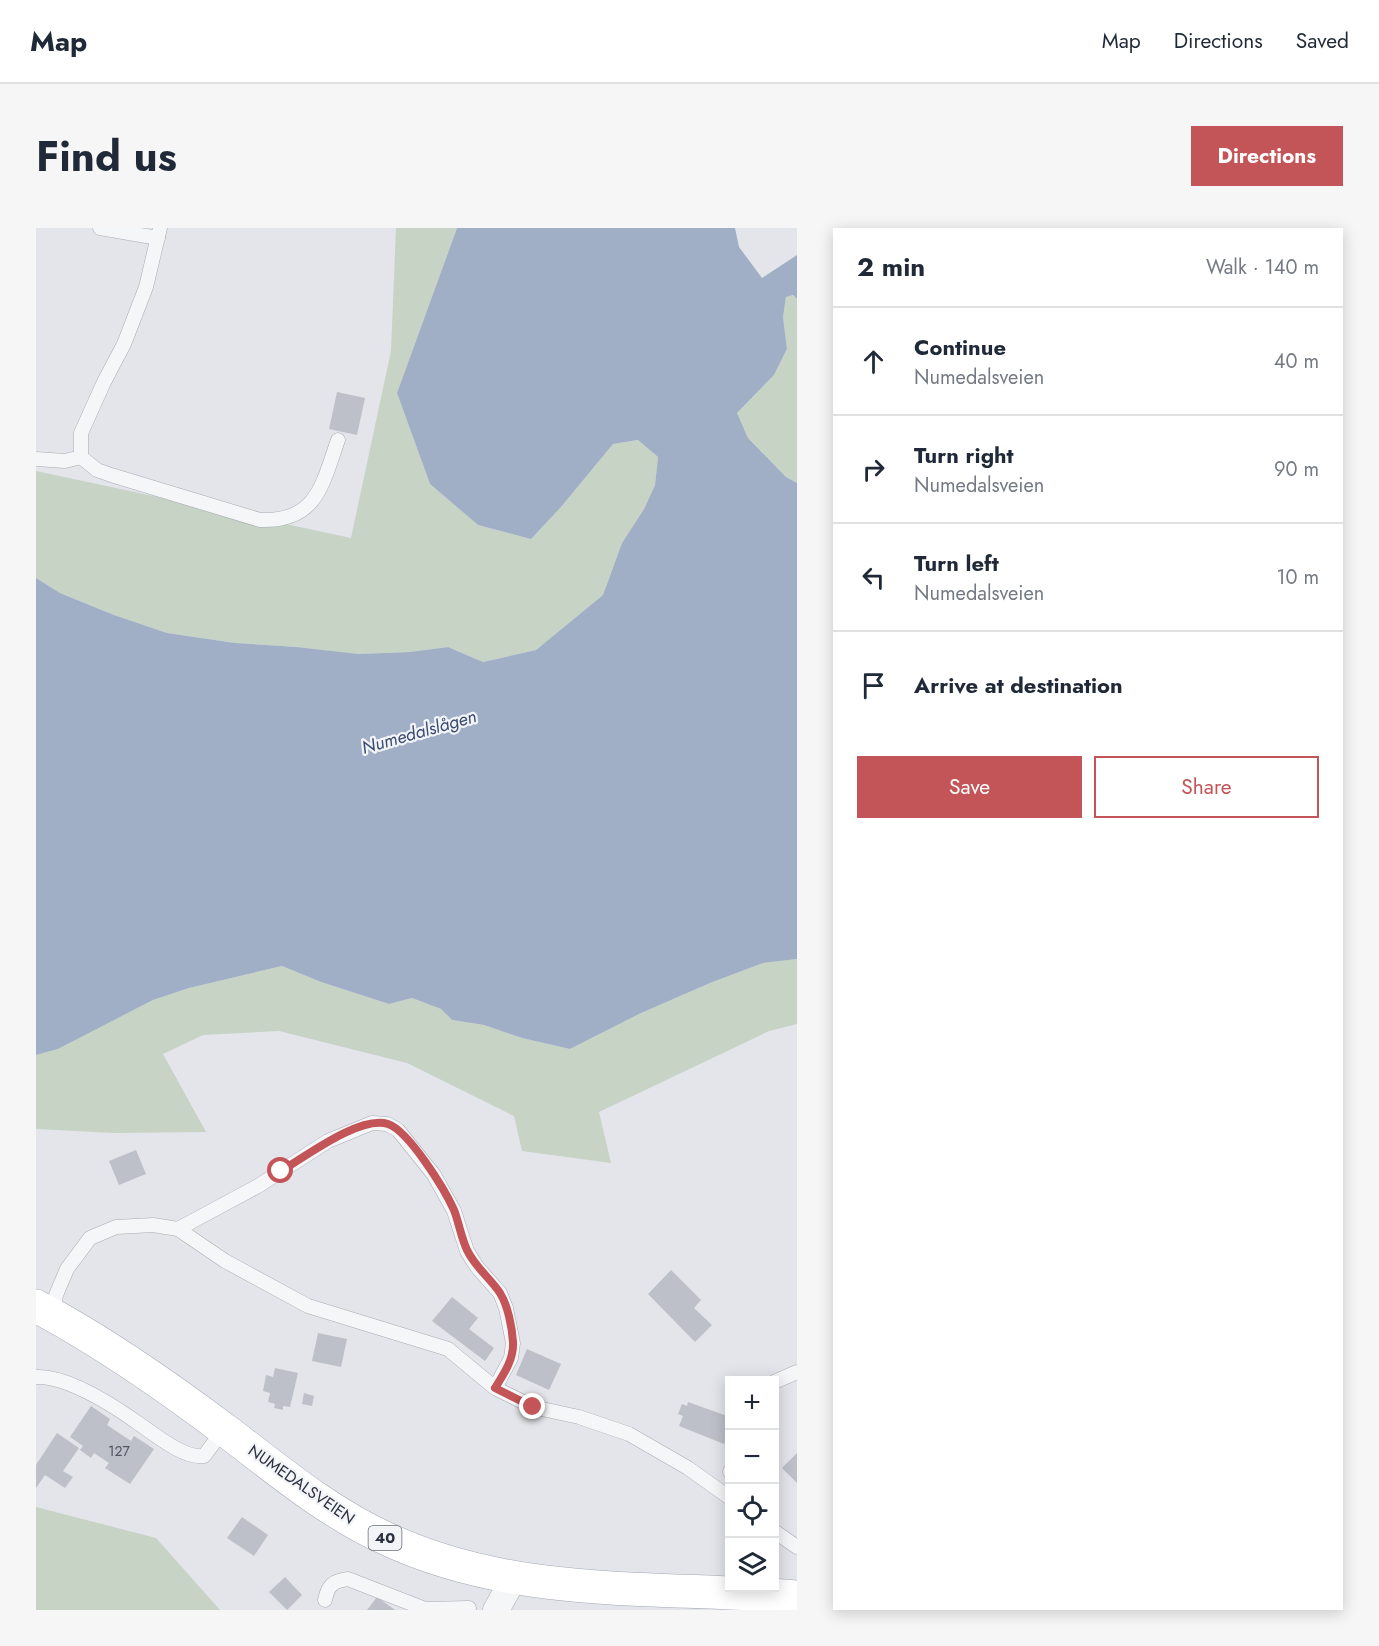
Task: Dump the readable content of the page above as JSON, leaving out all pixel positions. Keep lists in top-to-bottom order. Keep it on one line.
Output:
{"streets":{"main road":["NUMEDALSVEIEN","40"]},"water":["Numedalslågen"],"house_numbers":["127"],"page":{"header":"Map","nav":["Map","Directions","Saved"],"title":"Find us","buttons":["Directions",["Save","Share"]],"heading":["2 min","Walk · 140 m"],"list":[["Continue","Numedalsveien","40 m"],["Turn right","Numedalsveien","90 m"],["Turn left","Numedalsveien","10 m"],"Arrive at destination"],"map_buttons":["+","−"]}}
